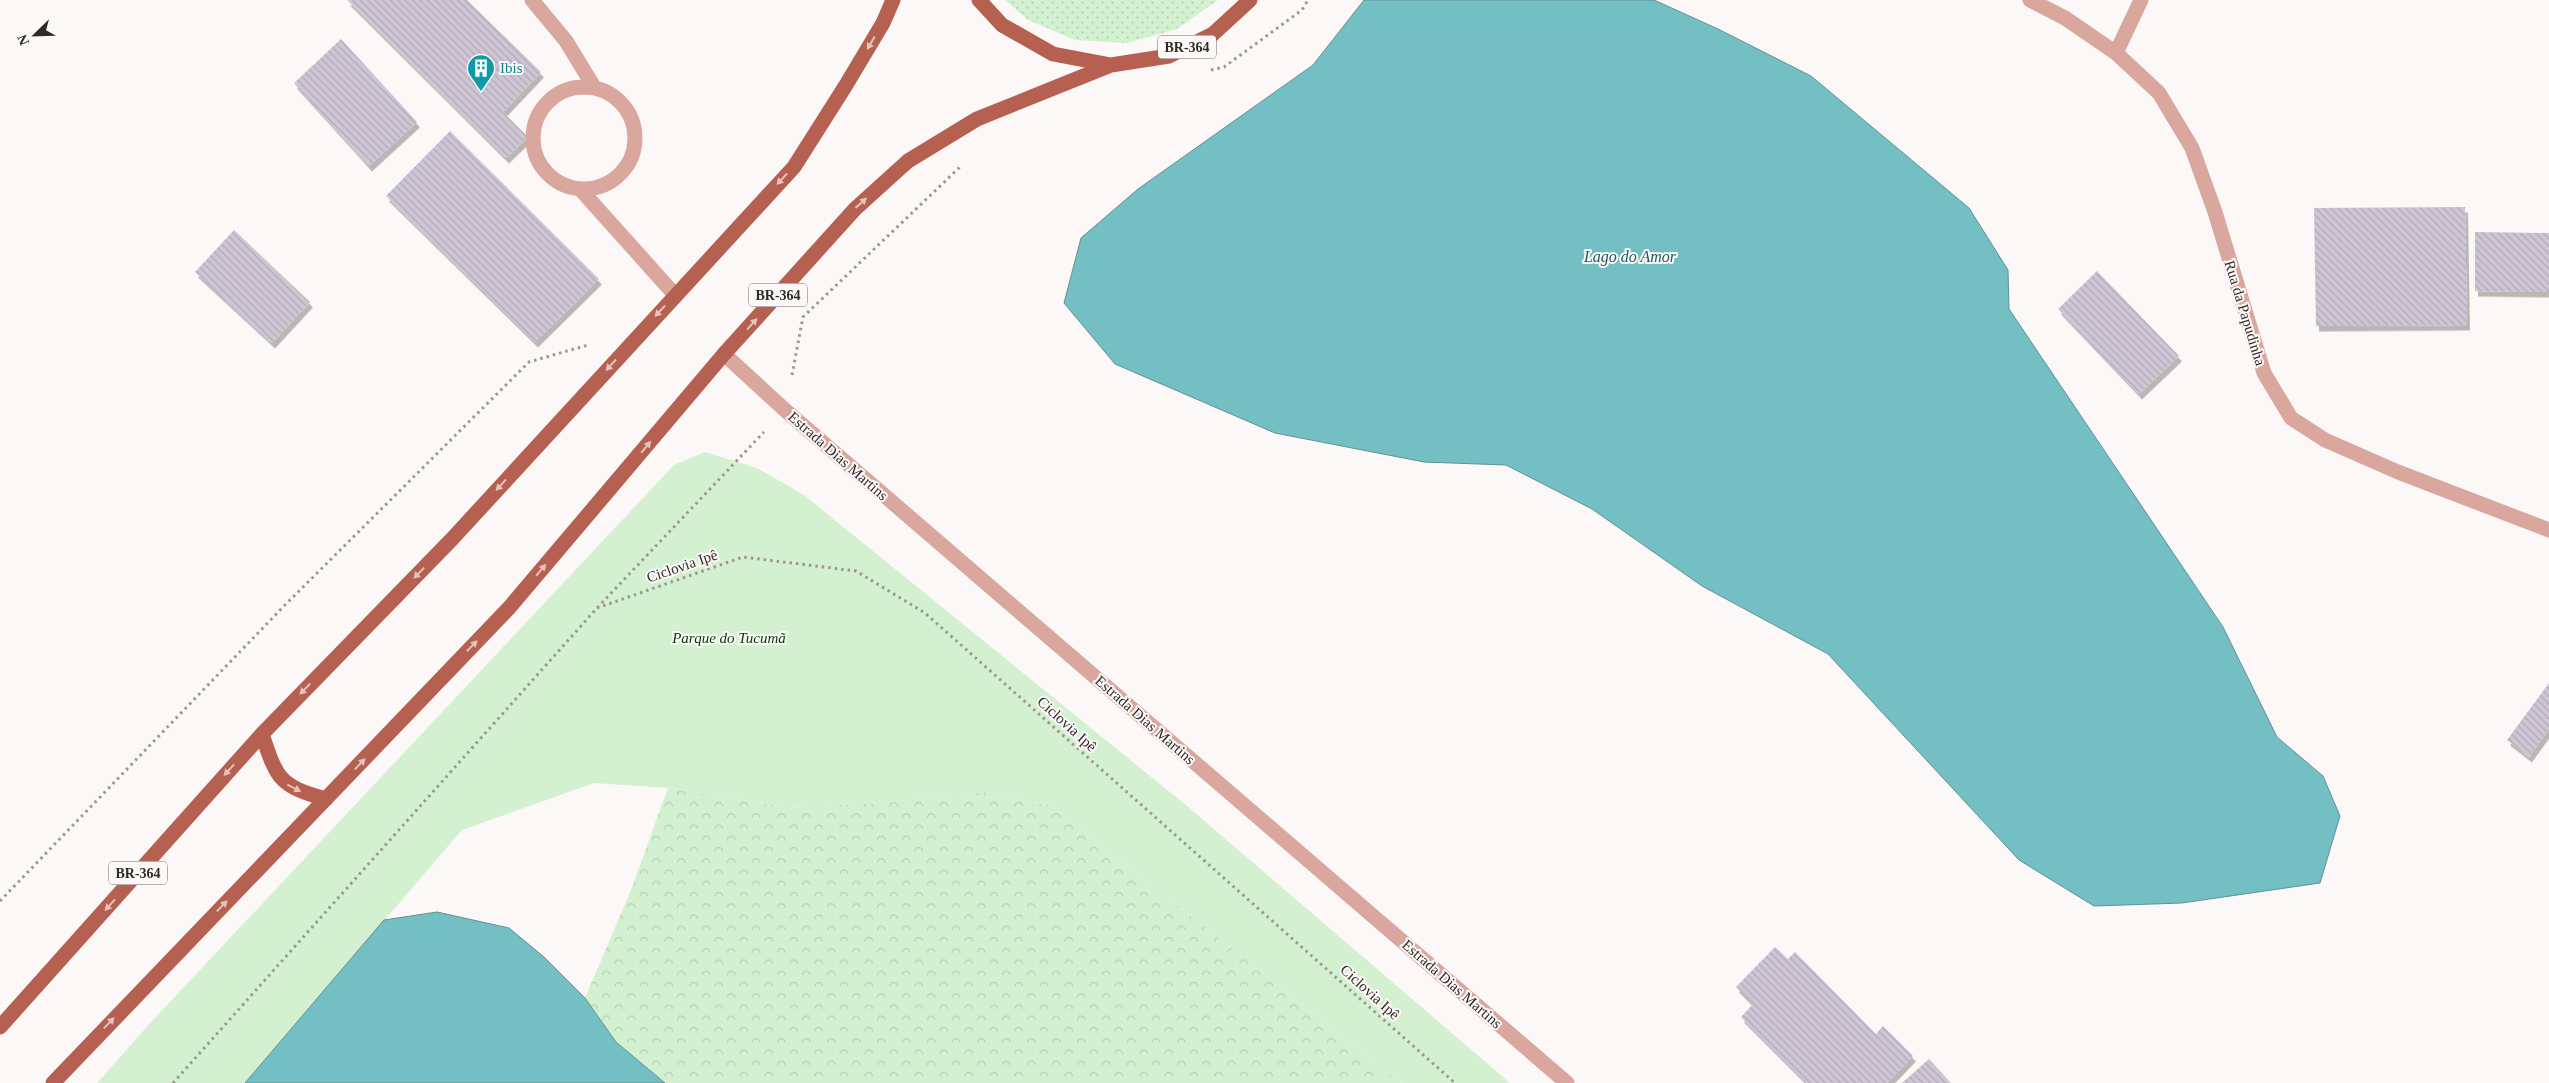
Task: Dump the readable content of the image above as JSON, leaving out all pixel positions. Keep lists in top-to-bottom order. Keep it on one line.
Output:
{"streets":{"main road":["BR-364"],"street":["Rua da Papudinha","Estrada Dias Martins"],"path":["Ciclovia Ipê"]},"crossings":[["BR-364","Estrada Dias Martins"]],"water":["Lago do Amor"],"parks":["Parque do Tucumã"],"places":{"building":["Ibis"]},"north":"bottom left"}
